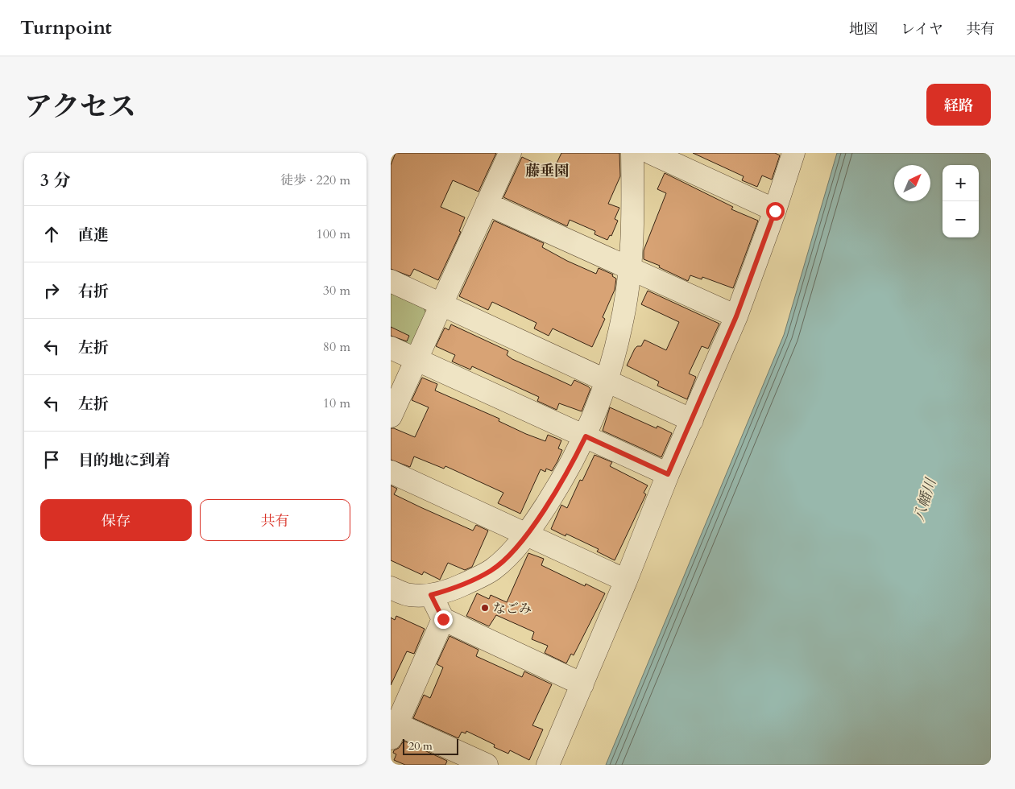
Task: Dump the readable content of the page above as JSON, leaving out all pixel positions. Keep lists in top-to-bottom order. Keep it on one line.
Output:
{"districts":["藤垂園"],"water":["八幡川"],"places":["なごみ"],"scale_bar":"20 m","north":"top right","page":{"header":"Turnpoint","nav":["地図","レイヤ","共有"],"title":"アクセス","buttons":["経路",["保存","共有"]],"heading":["3 分","徒歩 · 220 m"],"map_buttons":["+","−"],"list":[["直進","100 m"],["右折","30 m"],["左折","80 m"],["左折","10 m"],"目的地に到着"],"scale":"20 m"}}
